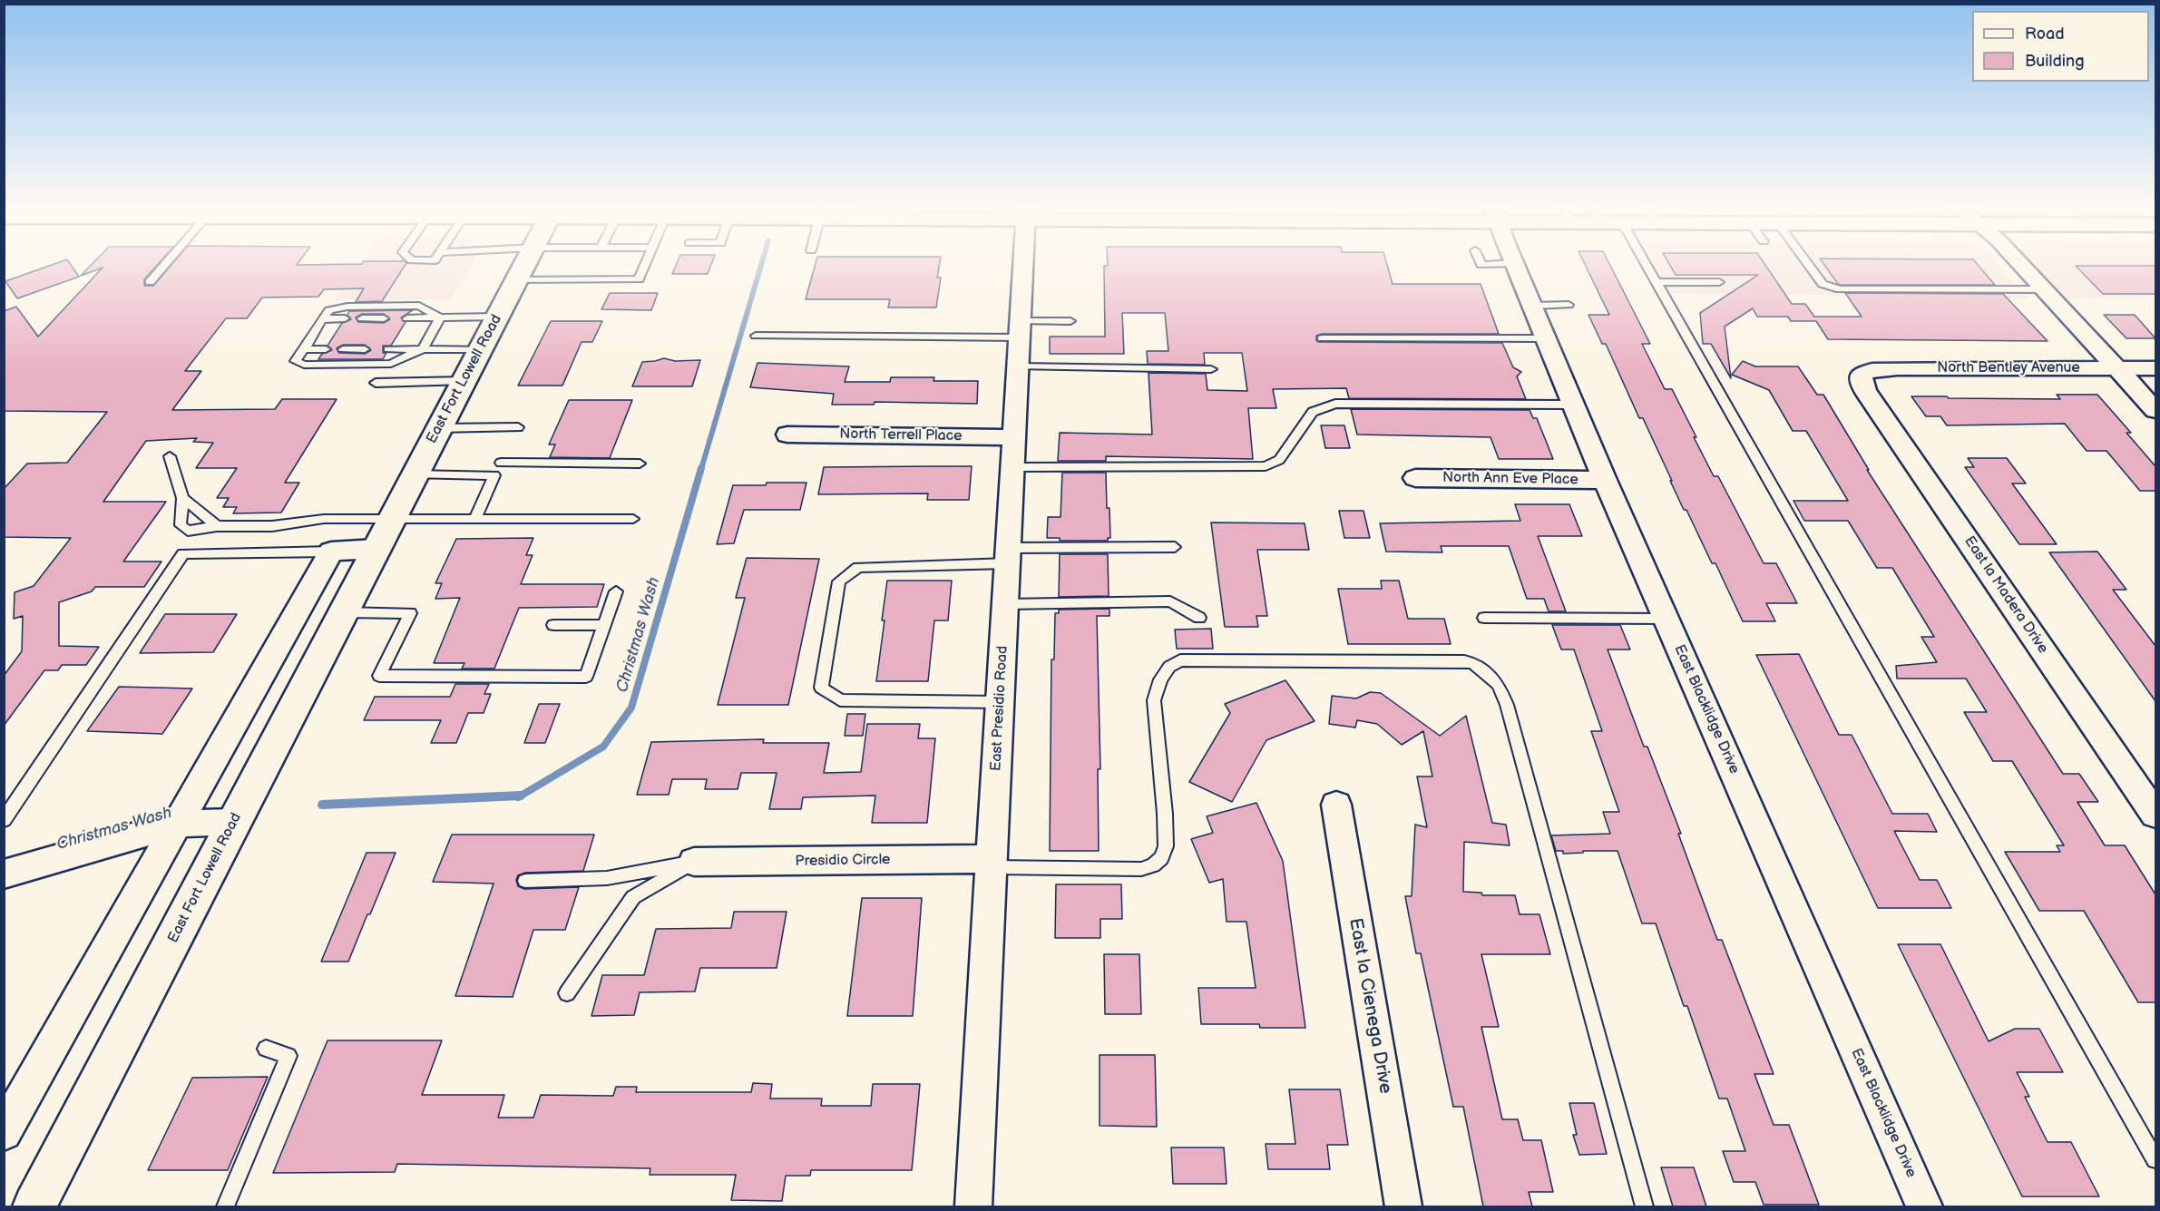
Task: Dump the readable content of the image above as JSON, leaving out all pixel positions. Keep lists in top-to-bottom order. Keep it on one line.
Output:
{"streets":{"main road":["East Fort Lowell Road"],"street":["North Bentley Avenue","North Terrell Place","North Ann Eve Place","East la Madera Drive","East Presidio Road","East Blacklidge Drive","Presidio Circle","East la Cienega Drive"]},"crossings":[["North Bentley Avenue","East la Madera Drive"],["North Terrell Place","East Presidio Road"],["North Ann Eve Place","East Blacklidge Drive"],["East Presidio Road","Presidio Circle"]],"water":["Christmas Wash"],"legend":["Road","Building"]}
